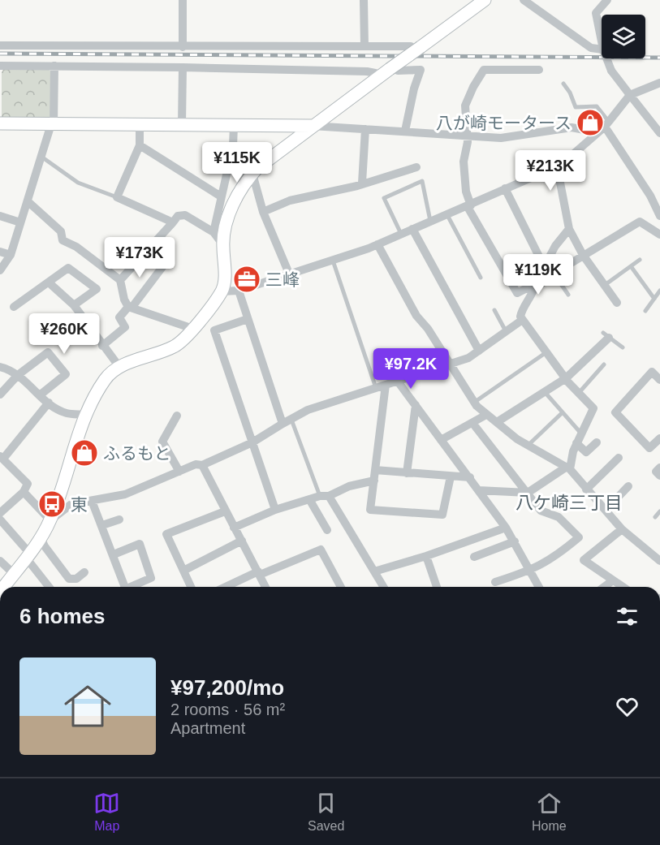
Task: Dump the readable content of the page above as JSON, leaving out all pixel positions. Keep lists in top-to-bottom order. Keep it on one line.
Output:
{"districts":["八ケ崎三丁目"],"places":{"shop":["八が崎モータース","ふるもと"],"office":["三峰"],"bus stop":["東"]},"page":{"price":["¥115K","¥213K","¥173K","¥119K","¥260K","¥97.2K"],"heading":"6 homes","list":[{"name":"¥97,200/mo","note":"2 rooms · 56 m² · Apartment"}],"tabs":["Map","Saved","Home"]}}
